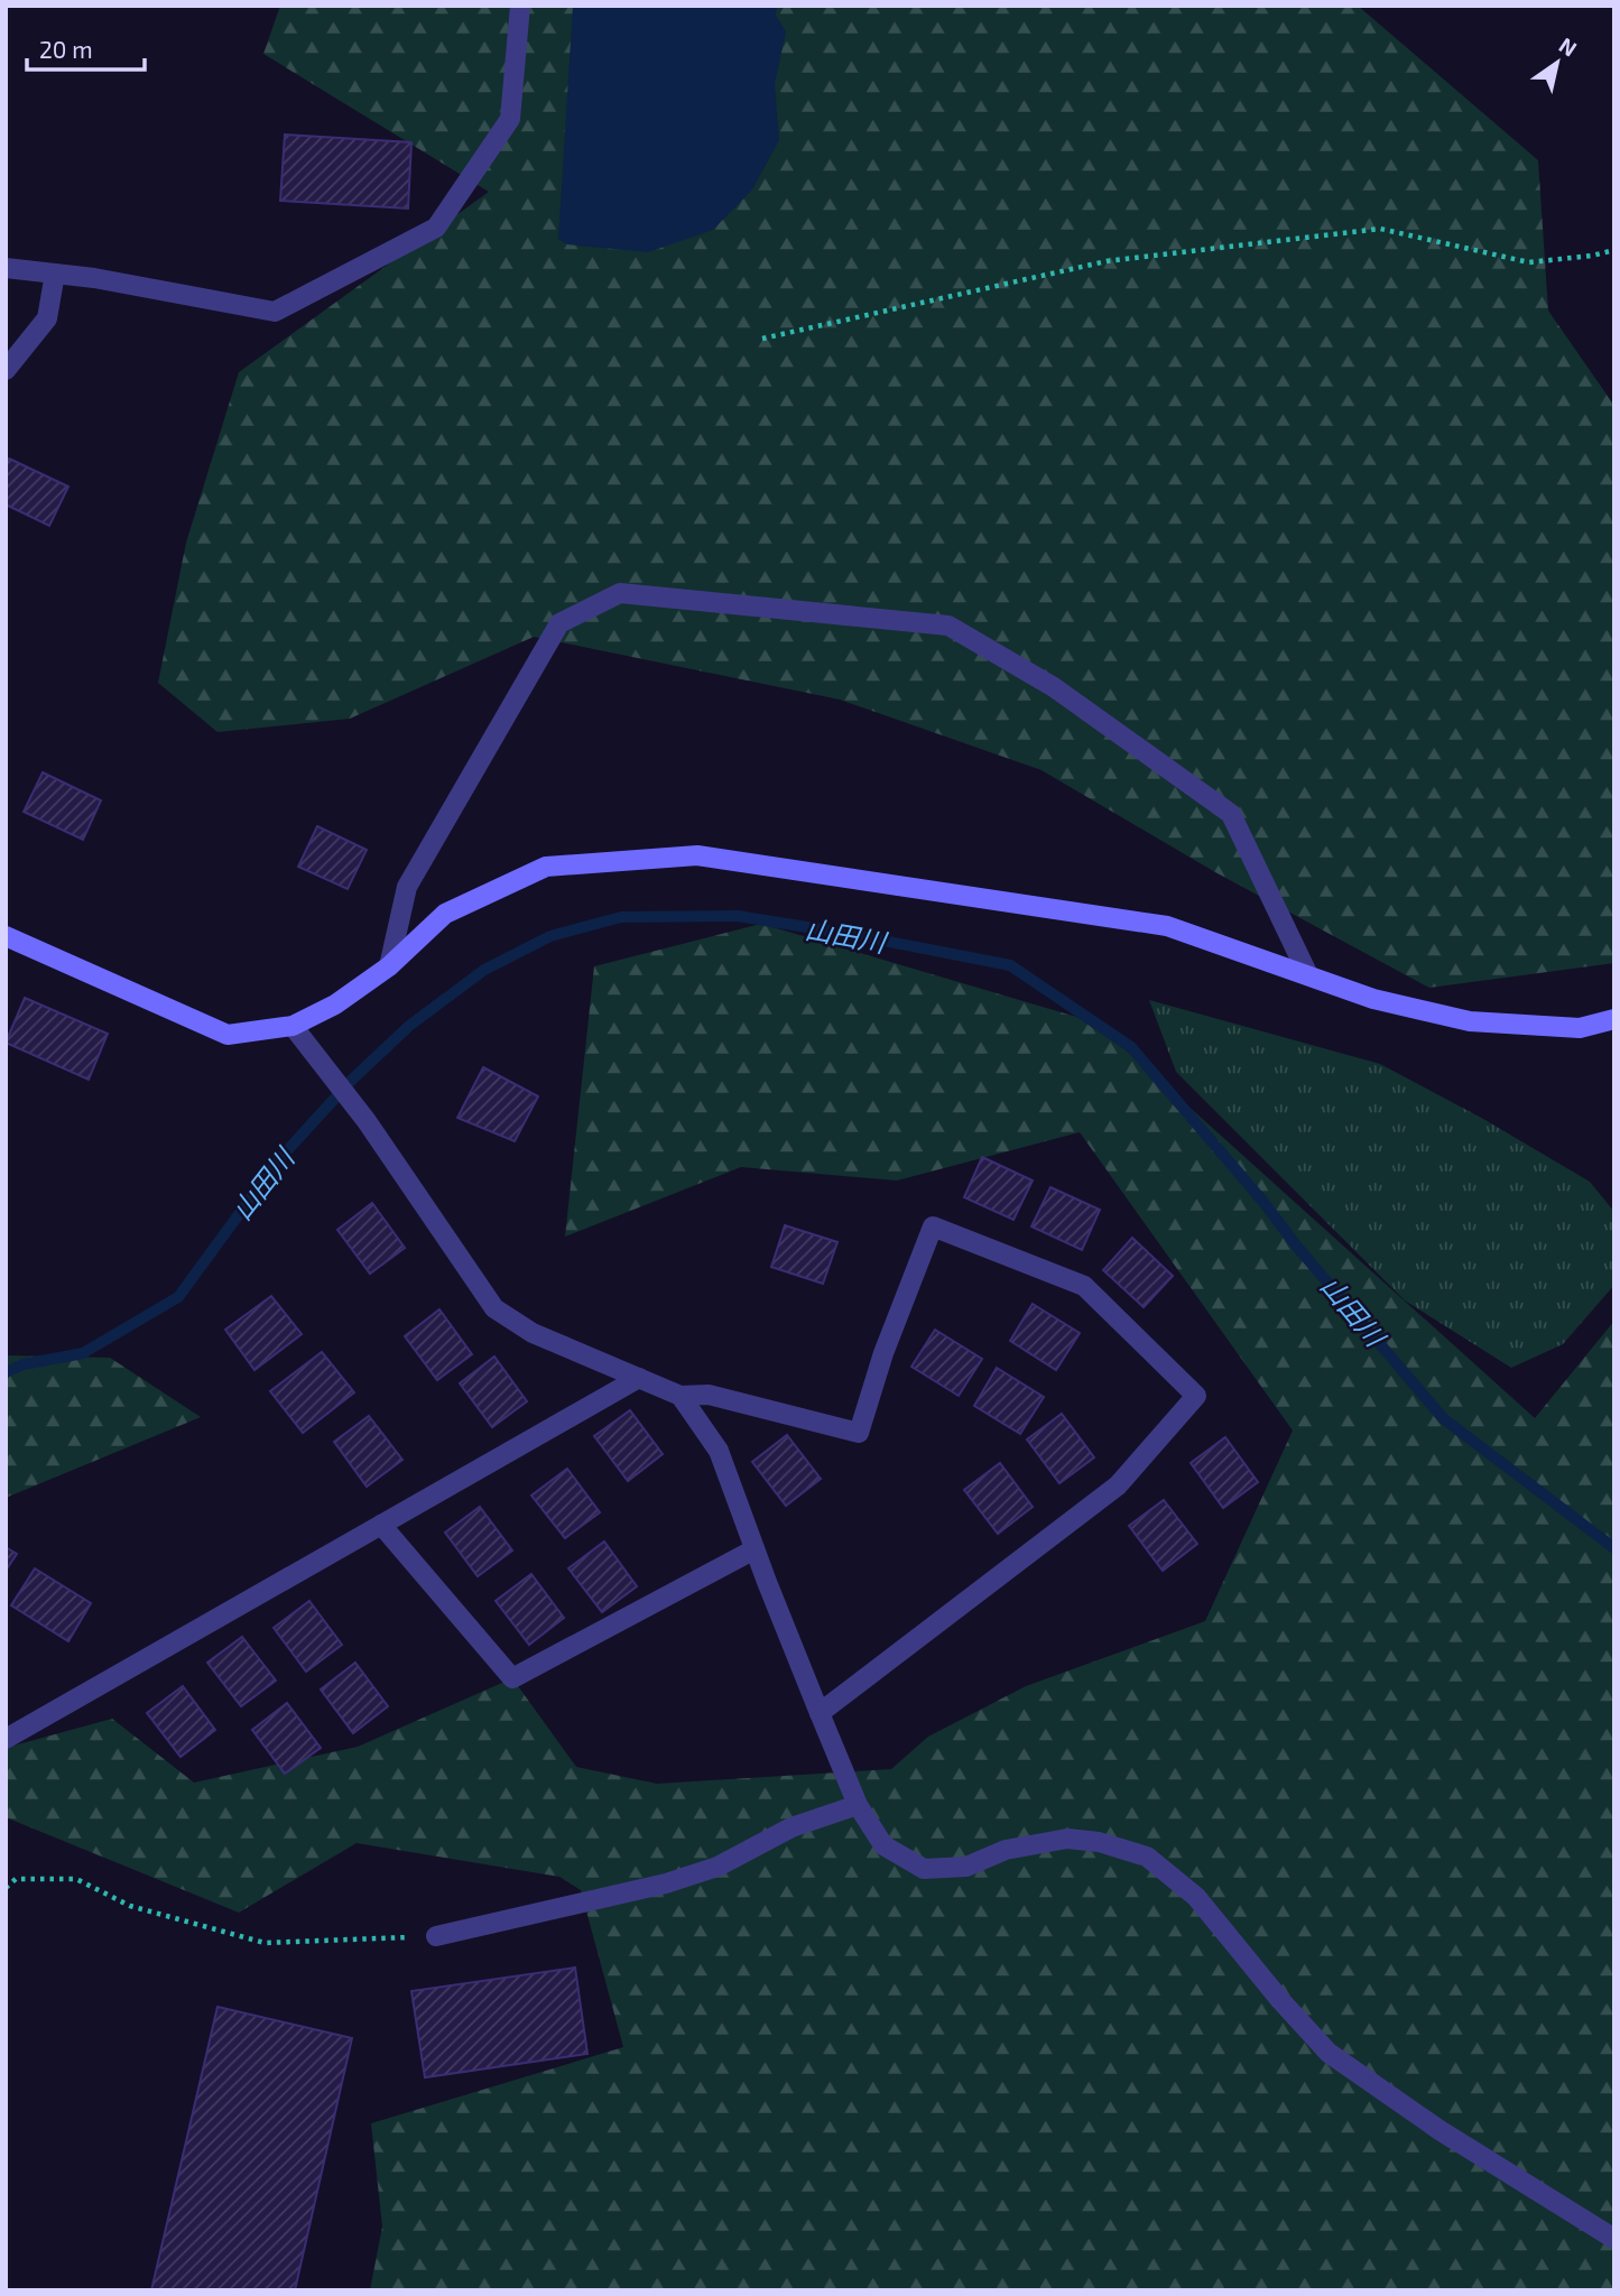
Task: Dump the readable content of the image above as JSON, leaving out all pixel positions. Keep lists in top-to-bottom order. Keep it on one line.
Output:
{"water":["山田川"],"scale_bar":"20 m","north":"top right"}
